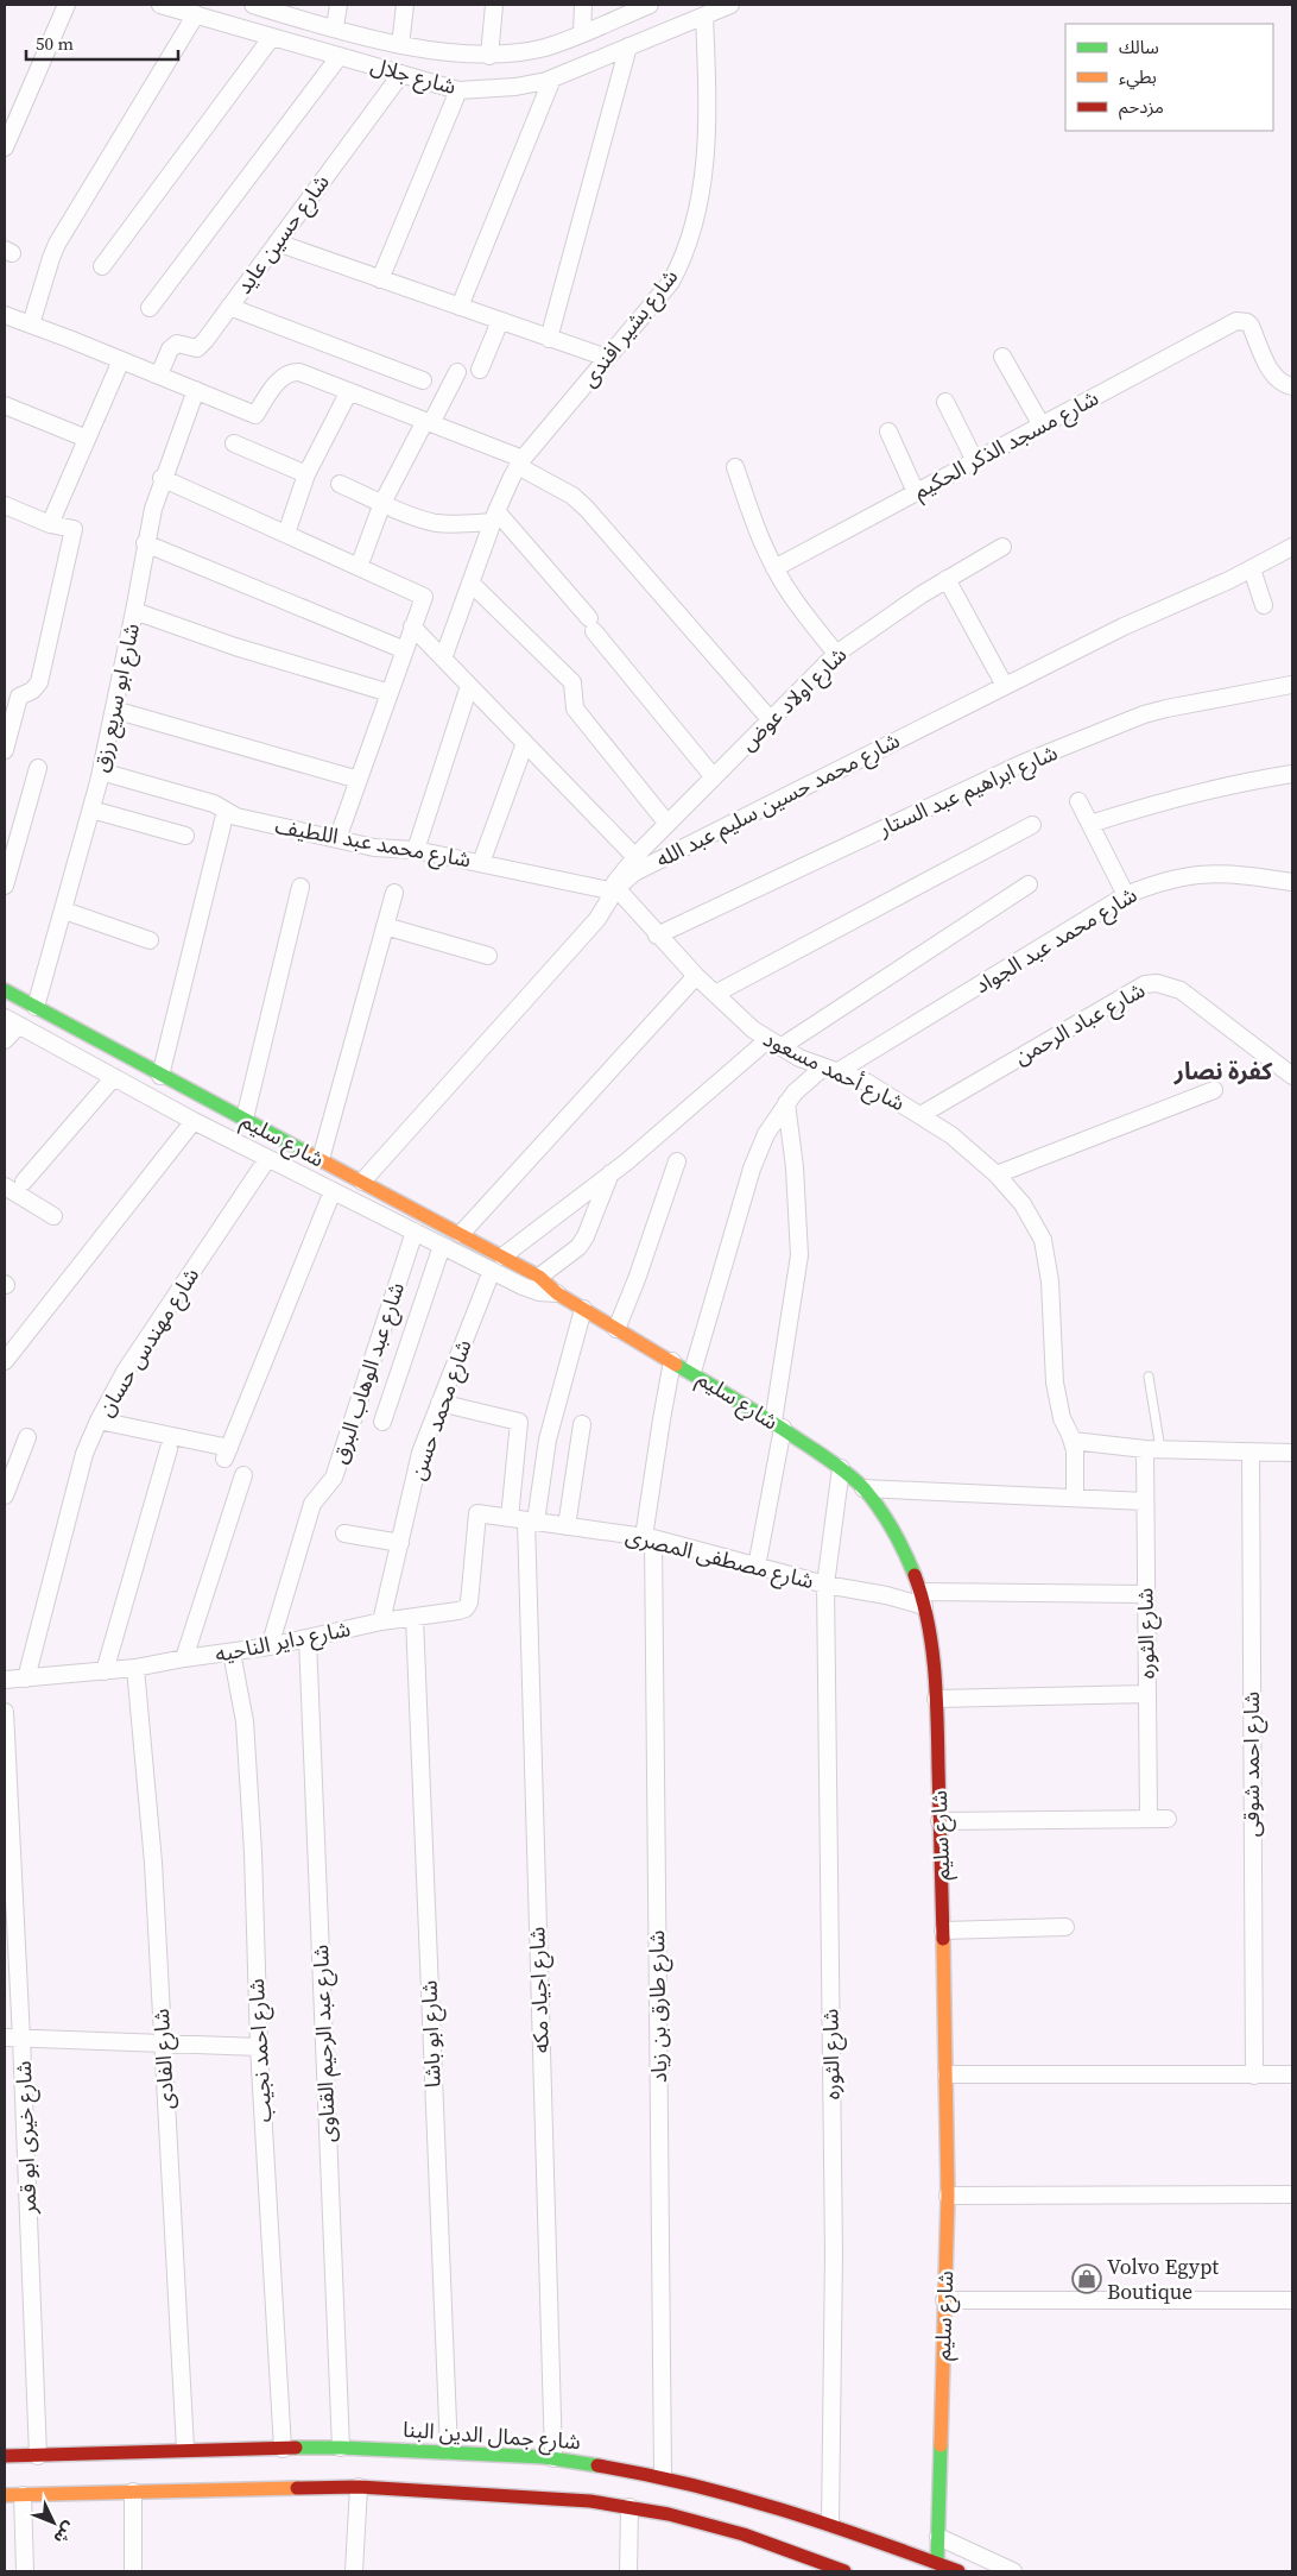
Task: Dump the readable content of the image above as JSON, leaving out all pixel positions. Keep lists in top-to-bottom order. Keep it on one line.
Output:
{"streets":{"street":["شارع جلال","شارع حسين عايد","شارع بشير افندى","شارع مسجد الذكر الحكيم","شارع ابو سريع رزق","شارع اولاد عوض","شارع ابراهيم عبد الستار","شارع محمد حسين سليم عبد الله","شارع محمد عبد اللطيف","شارع محمد عبد الجواد","شارع عباد الرحمن","شارع أحمد مسعود","شارع سليم","شارع مهندس حسان","شارع عبد الوهاب البرق","شارع محمد حسن","شارع مصطفى المصرى","شارع الثوره","شارع داير الناحيه","شارع احمد شوقى","شارع اجياد مكه","شارع طارق بن زياد","شارع ابو باشا","شارع عبد الرحيم القناوى","شارع احمد نجيب","شارع الفادى","شارع خيرى ابو قمر","شارع جمال الدين البنا"]},"crossings":[["شارع جلال","شارع حسين عايد"],["شارع جلال","شارع بشير افندى"],["شارع ابو سريع رزق","شارع محمد عبد اللطيف"],["شارع ابو سريع رزق","شارع سليم"],["شارع اولاد عوض","شارع محمد حسين سليم عبد الله"],["شارع اولاد عوض","شارع محمد عبد اللطيف"],["شارع اولاد عوض","شارع أحمد مسعود"],["شارع ابراهيم عبد الستار","شارع أحمد مسعود"],["شارع محمد حسين سليم عبد الله","شارع محمد عبد اللطيف"],["شارع محمد حسين سليم عبد الله","شارع أحمد مسعود"],["شارع محمد حسين سليم عبد الله","شارع سليم"],["شارع محمد عبد اللطيف","شارع أحمد مسعود"],["شارع محمد عبد الجواد","شارع أحمد مسعود"],["شارع محمد عبد الجواد","شارع سليم"],["شارع عباد الرحمن","شارع أحمد مسعود"],["شارع سليم","شارع مهندس حسان"],["شارع سليم","شارع عبد الوهاب البرق"],["شارع سليم","شارع محمد حسن"],["شارع سليم","شارع مصطفى المصرى"],["شارع سليم","شارع الثوره"],["شارع سليم","شارع طارق بن زياد"],["شارع سليم","شارع جمال الدين البنا"],["شارع مهندس حسان","شارع داير الناحيه"],["شارع عبد الوهاب البرق","شارع داير الناحيه"],["شارع محمد حسن","شارع داير الناحيه"],["شارع مصطفى المصرى","شارع الثوره"],["شارع مصطفى المصرى","شارع داير الناحيه"],["شارع مصطفى المصرى","شارع اجياد مكه"],["شارع مصطفى المصرى","شارع طارق بن زياد"],["شارع الثوره","شارع جمال الدين البنا"],["شارع داير الناحيه","شارع ابو باشا"],["شارع داير الناحيه","شارع عبد الرحيم القناوى"],["شارع داير الناحيه","شارع احمد نجيب"],["شارع داير الناحيه","شارع الفادى"],["شارع اجياد مكه","شارع جمال الدين البنا"],["شارع طارق بن زياد","شارع جمال الدين البنا"],["شارع ابو باشا","شارع جمال الدين البنا"],["شارع عبد الرحيم القناوى","شارع جمال الدين البنا"],["شارع احمد نجيب","شارع جمال الدين البنا"],["شارع الفادى","شارع جمال الدين البنا"],["شارع خيرى ابو قمر","شارع جمال الدين البنا"]],"districts":["كفرة نصار"],"places":{"shop":["Volvo Egypt Boutique"]},"legend":["سالك","بطيء","مزدحم"],"scale_bar":"50 m","north":"bottom right"}
